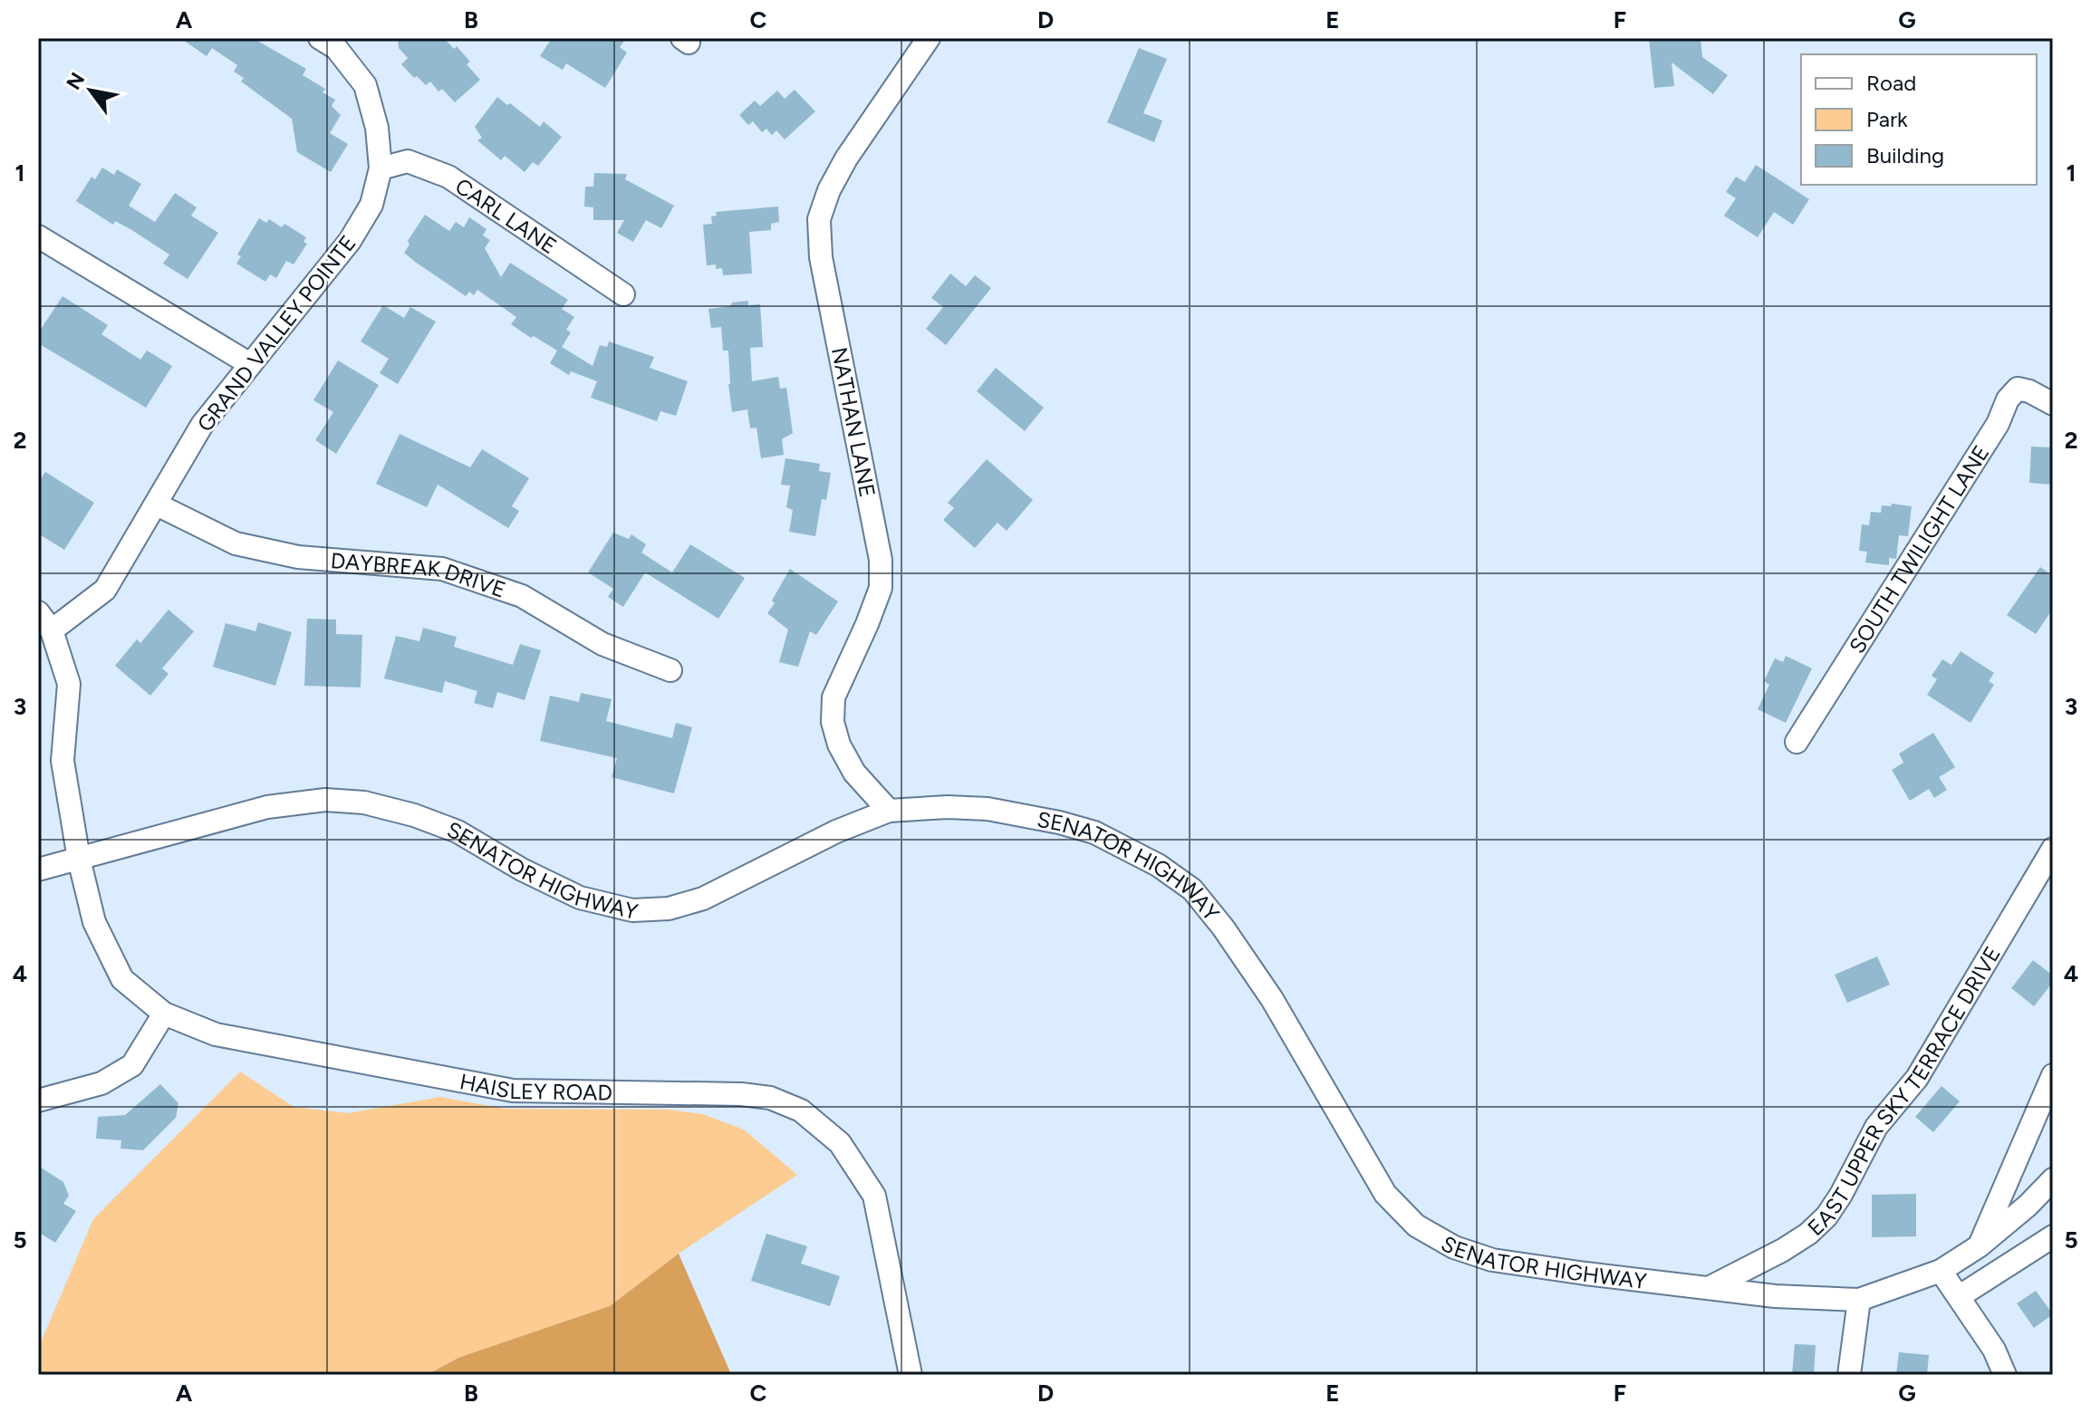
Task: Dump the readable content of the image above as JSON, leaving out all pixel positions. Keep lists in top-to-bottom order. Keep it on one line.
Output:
{"streets":{"street":["CARL LANE","GRAND VALLEY POINTE","NATHAN LANE","SOUTH TWILIGHT LANE","DAYBREAK DRIVE","SENATOR HIGHWAY","HAISLEY ROAD","EAST UPPER SKY TERRACE DRIVE"]},"crossings":[["CARL LANE","GRAND VALLEY POINTE"],["GRAND VALLEY POINTE","DAYBREAK DRIVE"],["GRAND VALLEY POINTE","SENATOR HIGHWAY"],["GRAND VALLEY POINTE","HAISLEY ROAD"],["NATHAN LANE","SENATOR HIGHWAY"],["SENATOR HIGHWAY","HAISLEY ROAD"],["SENATOR HIGHWAY","EAST UPPER SKY TERRACE DRIVE"]],"legend":["Road","Park","Building"],"north":"top left","grid":{"columns":["A","B","C","D","E","F","G"],"rows":["1","2","3","4","5"]}}
